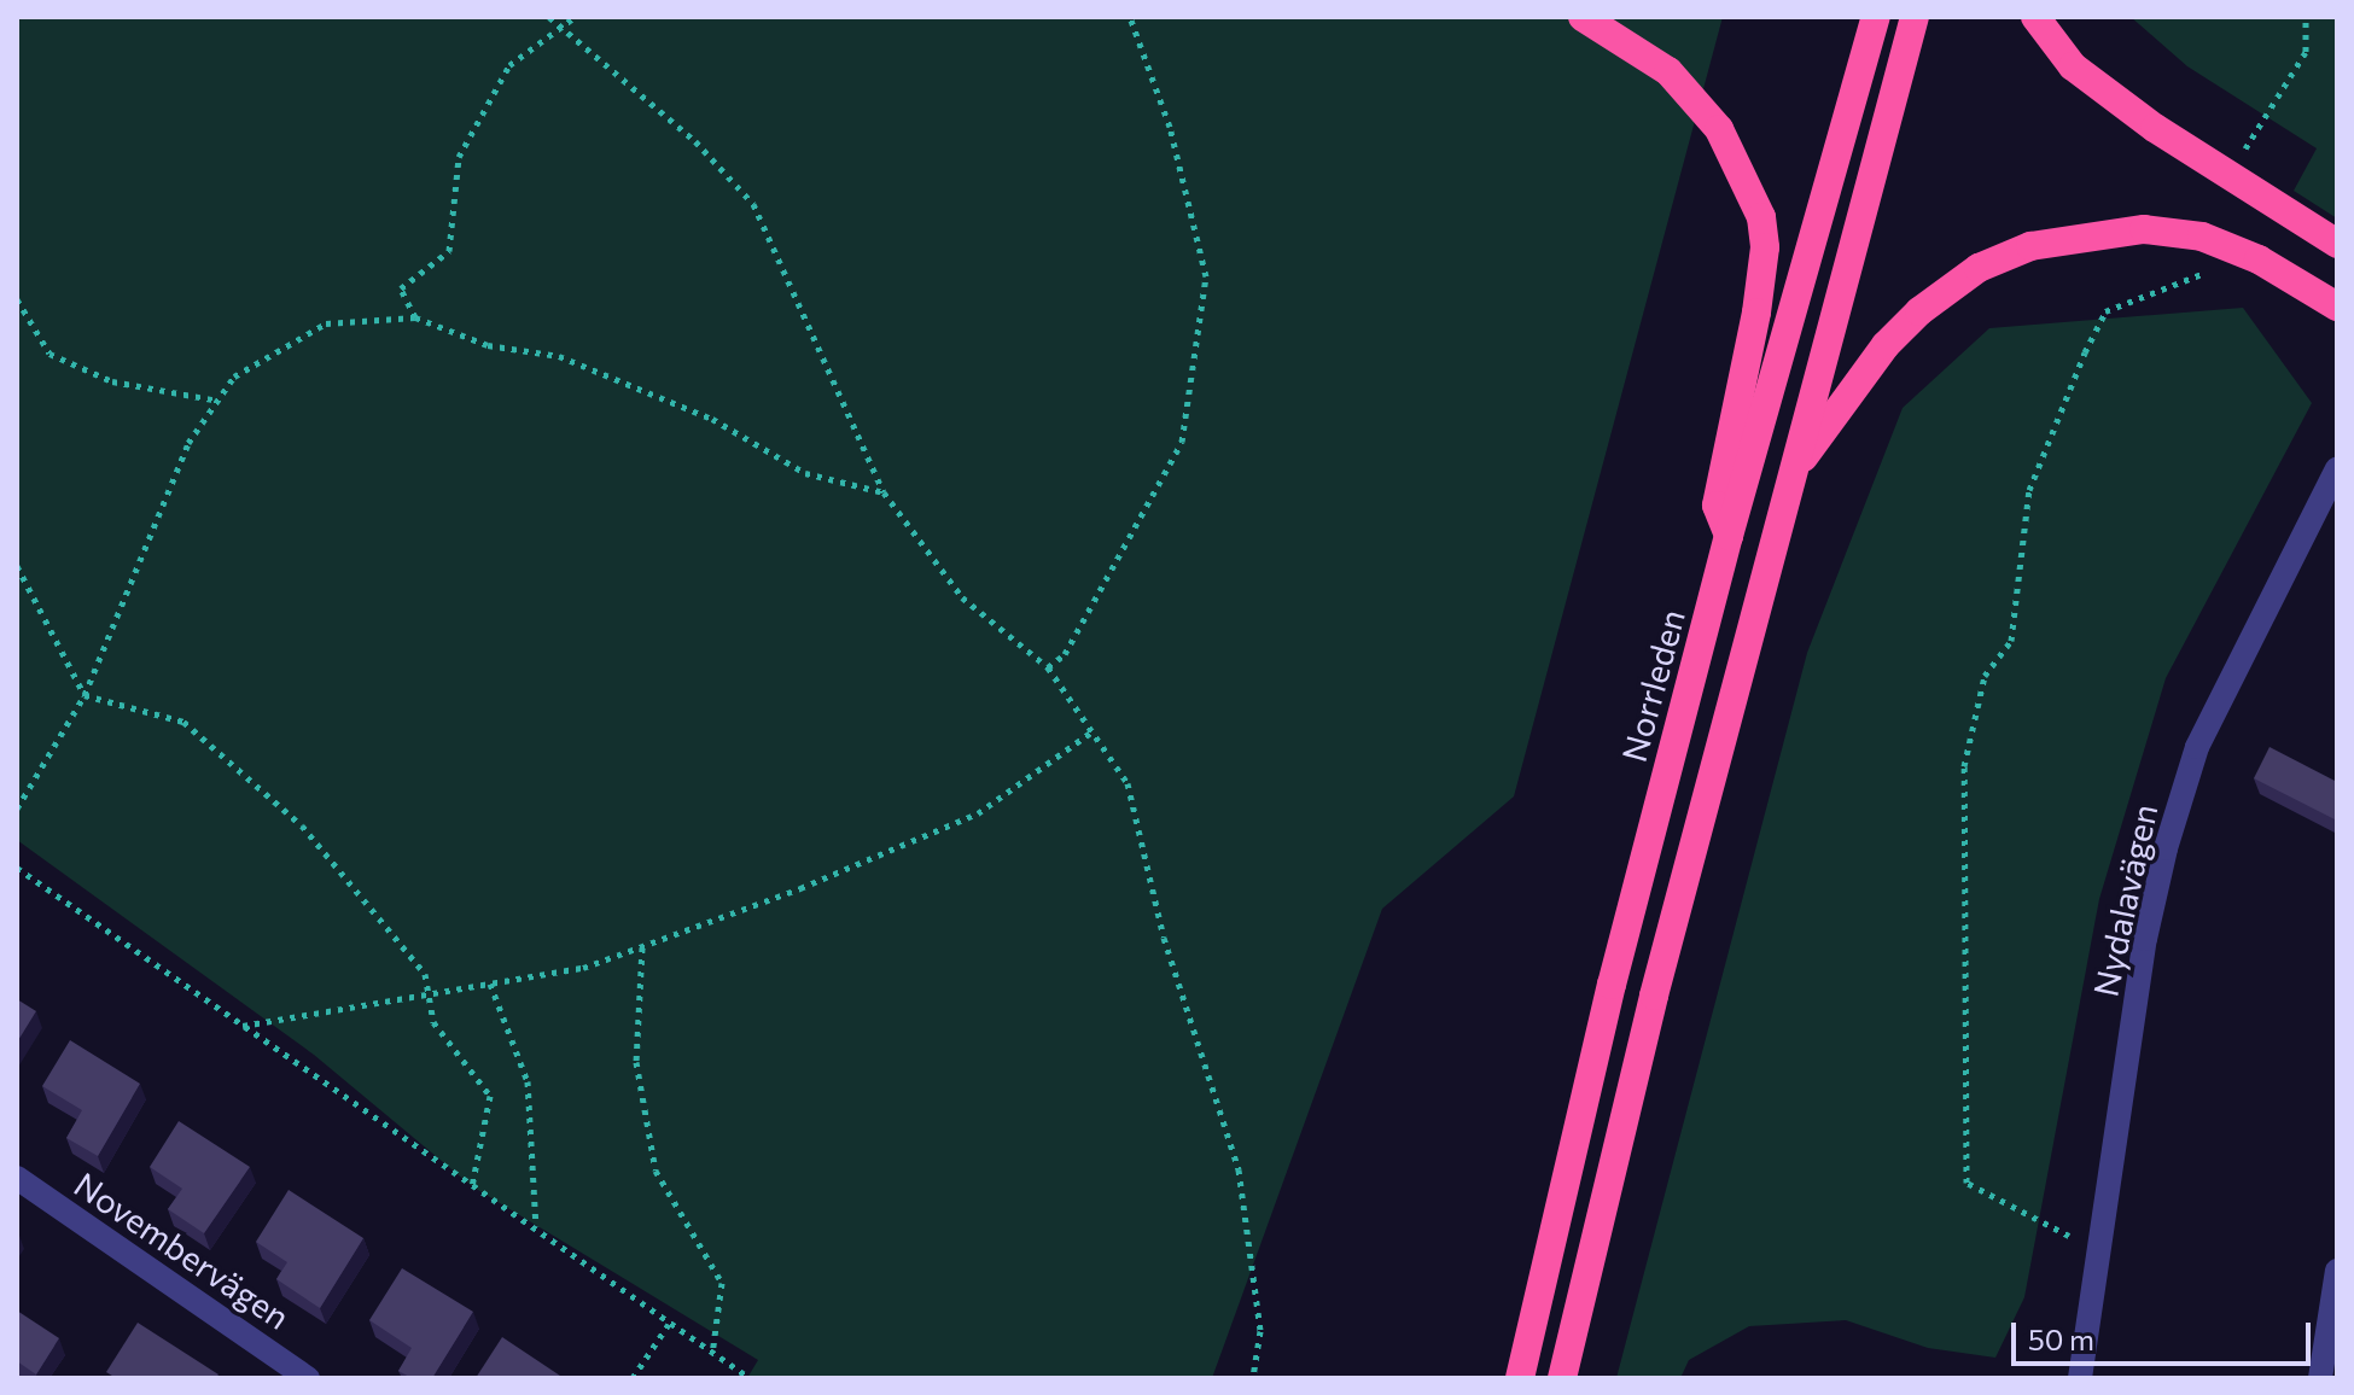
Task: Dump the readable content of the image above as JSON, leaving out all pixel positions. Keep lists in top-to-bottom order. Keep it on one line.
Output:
{"streets":{"highway":["Norrleden"],"street":["Nydalavägen","Novembervägen"]},"scale_bar":"50 m"}
